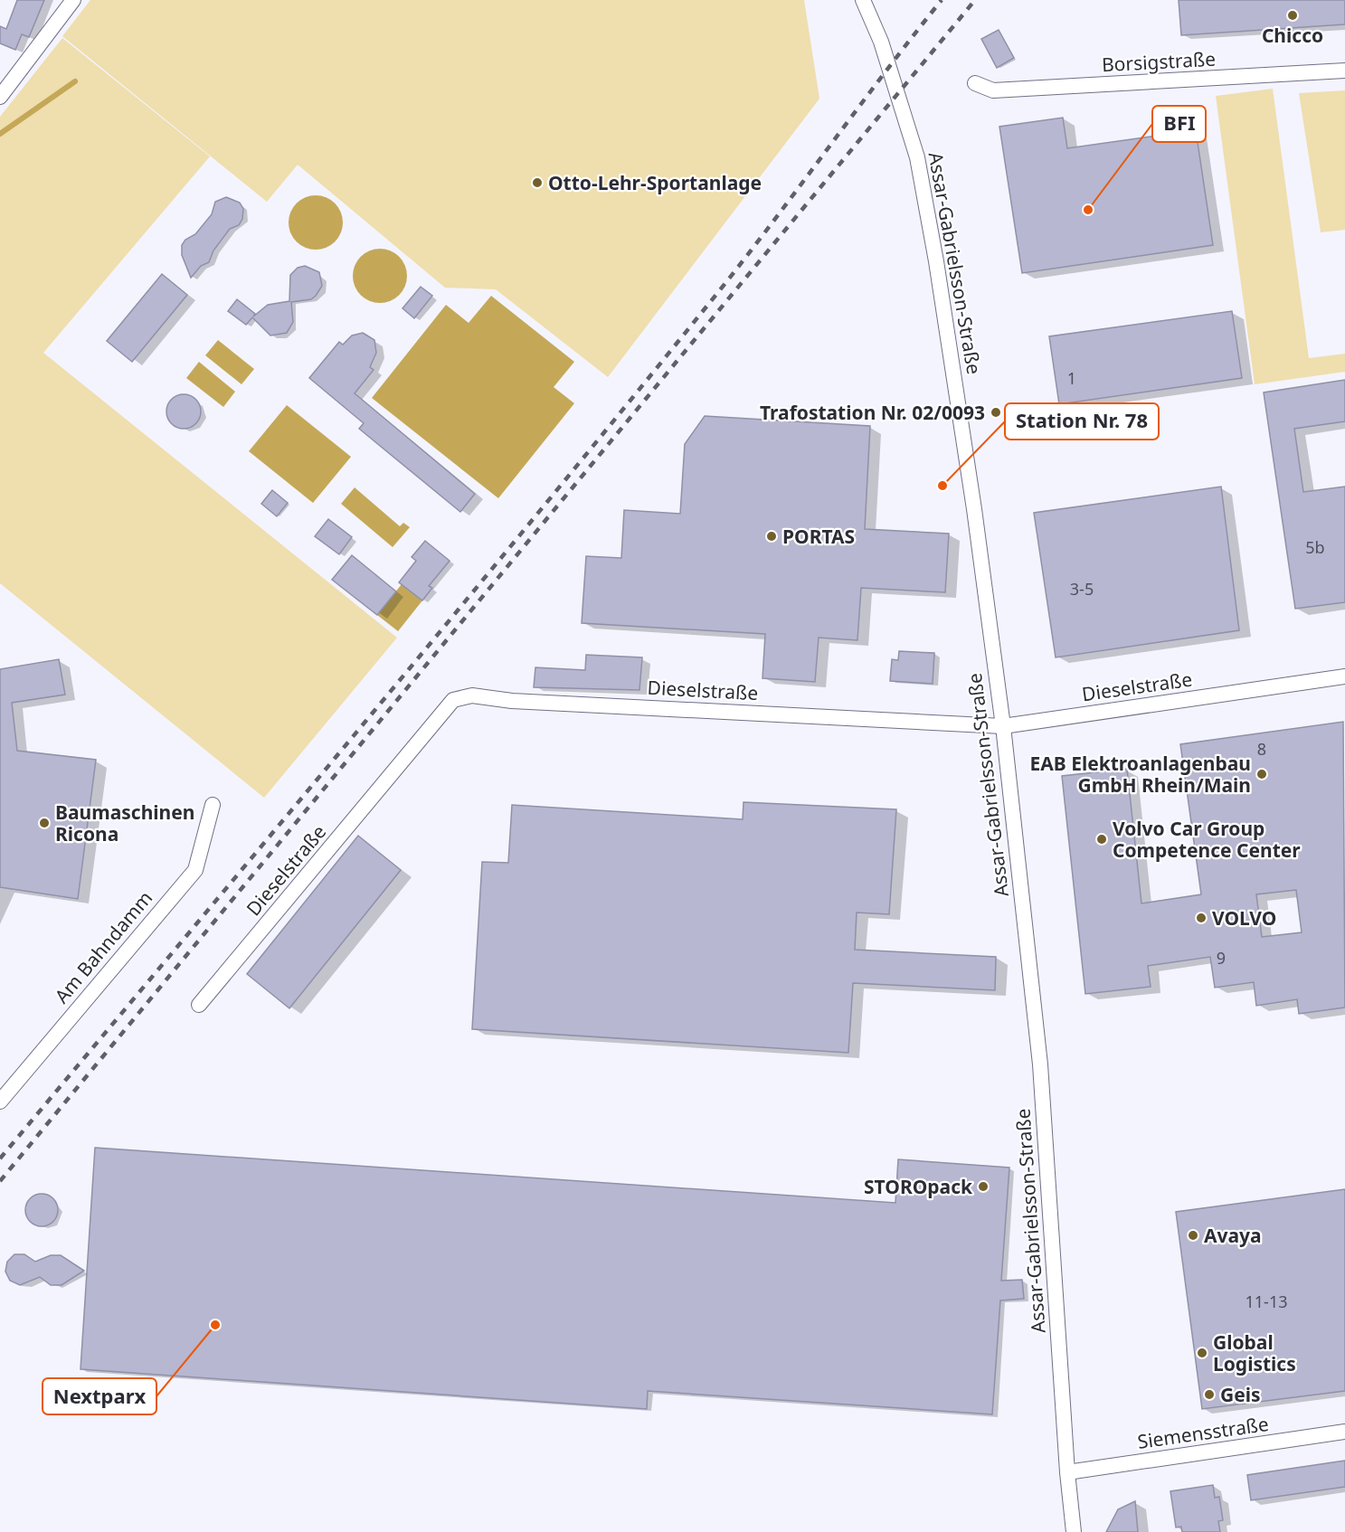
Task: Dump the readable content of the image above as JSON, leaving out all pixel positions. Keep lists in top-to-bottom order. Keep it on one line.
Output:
{"streets":{"street":["Borsigstraße","Assar-Gabrielsson-Straße","Dieselstraße","Am Bahndamm","Siemensstraße"]},"crossings":[["Assar-Gabrielsson-Straße","Dieselstraße"],["Assar-Gabrielsson-Straße","Siemensstraße"]],"places":["Chicco","Otto-Lehr-Sportanlage","BFI","Trafostation Nr. 02/0093","Station Nr. 78","PORTAS","EAB Elektroanlagenbau GmbH Rhein/Main","Baumaschinen Ricona","Volvo Car Group Competence Center","VOLVO","STOROpack","Avaya","Nextparx","Global Logistics","Geis"],"house_numbers":["1","5b","3-5","8","9","11-13"]}
